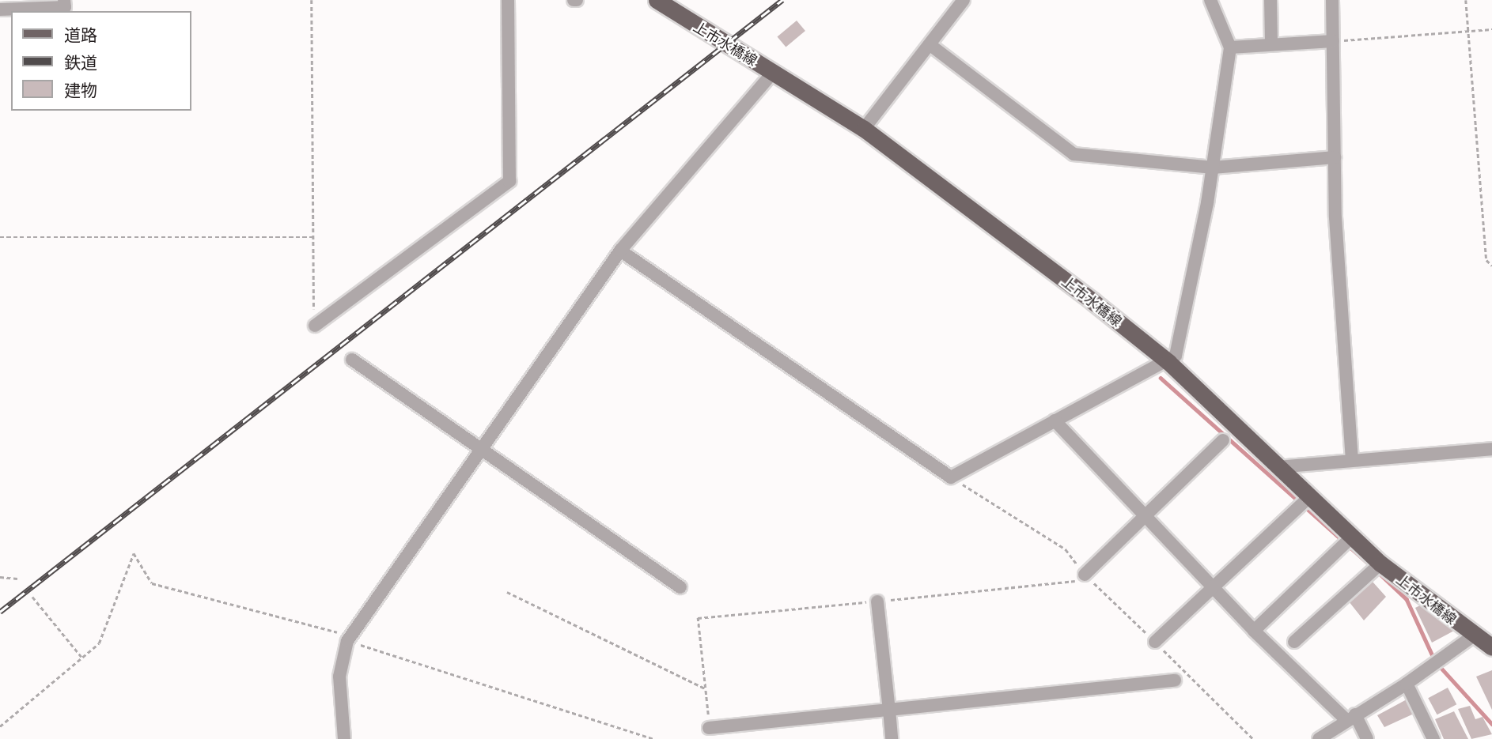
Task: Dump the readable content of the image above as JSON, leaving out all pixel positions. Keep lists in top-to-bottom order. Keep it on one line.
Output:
{"streets":{"main road":["上市水橋線"]},"legend":["道路","鉄道","建物"]}
